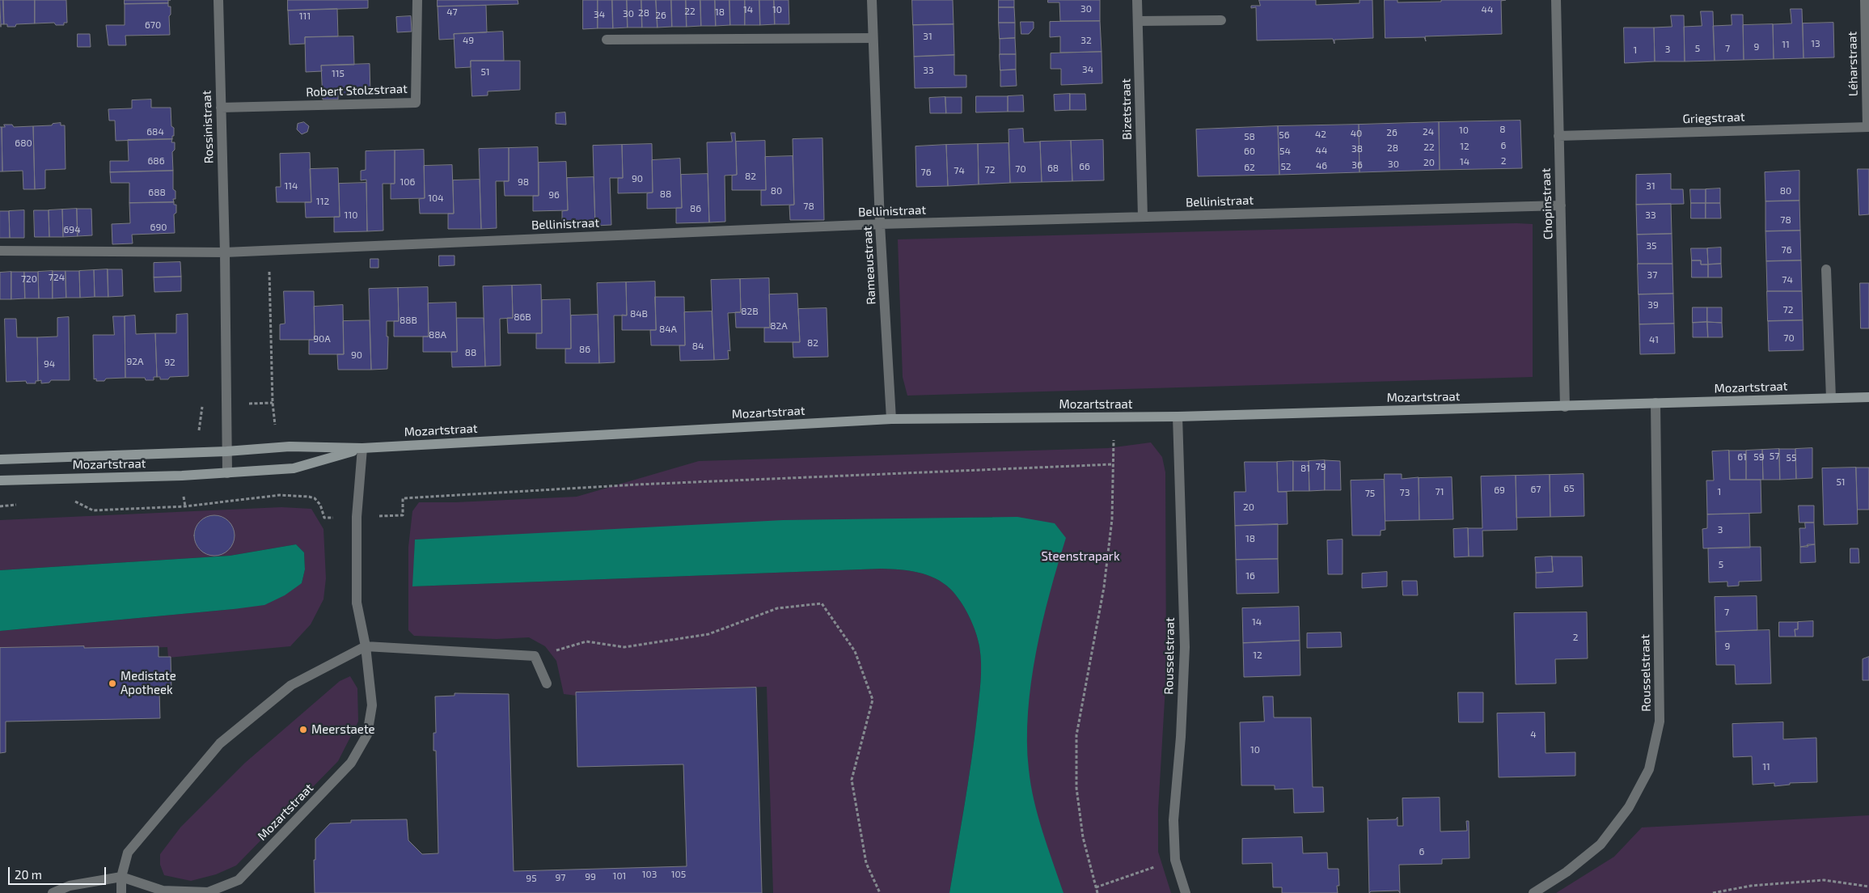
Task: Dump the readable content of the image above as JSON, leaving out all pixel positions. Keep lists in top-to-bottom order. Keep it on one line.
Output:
{"streets":{"main road":["Mozartstraat"],"street":["Léharstraat","Robert Stolzstraat","Bizetstraat","Griegstraat","Rossinistraat","Bellinistraat","Chopinstraat","Rameaustraat","Rousselstraat"]},"crossings":[["Léharstraat","Griegstraat"],["Robert Stolzstraat","Rossinistraat"],["Bizetstraat","Bellinistraat"],["Griegstraat","Chopinstraat"],["Rossinistraat","Bellinistraat"],["Rossinistraat","Mozartstraat"],["Bellinistraat","Chopinstraat"],["Bellinistraat","Rameaustraat"],["Chopinstraat","Mozartstraat"],["Rameaustraat","Mozartstraat"],["Mozartstraat","Rousselstraat"]],"parks":["Steenstrapark"],"places":["Medistate Apotheek","Meerstaete"],"house_numbers":["30","14","10","44","22","47","18","28","30","34","26","111","670","31","49","32","13","11","9","5","7","3","1","34","33","51","115","8","10","684","24","26","40","42","56","58","680","6","12","22","28","38","44","60","54","686","2","14","20","30","36","46","66","52","62","68","70","72","74","76","82","90","106","98","114","31","80","80","688","88","96","104","112","78","86","110","33","78","690","694","35","76","37","724","720","74","39","72","82B","84B","86B","88B","82A","84A","88A","70","90A","41","82","84","86","88","90","92A","92","94","57","61","59","55","79","81","51","65","67","69","71","1","73","75","20","3","18","5","16","7","14","2","9","12","4","10","11","6","103","105","101","99","97","95"],"scale_bar":"20 m"}
